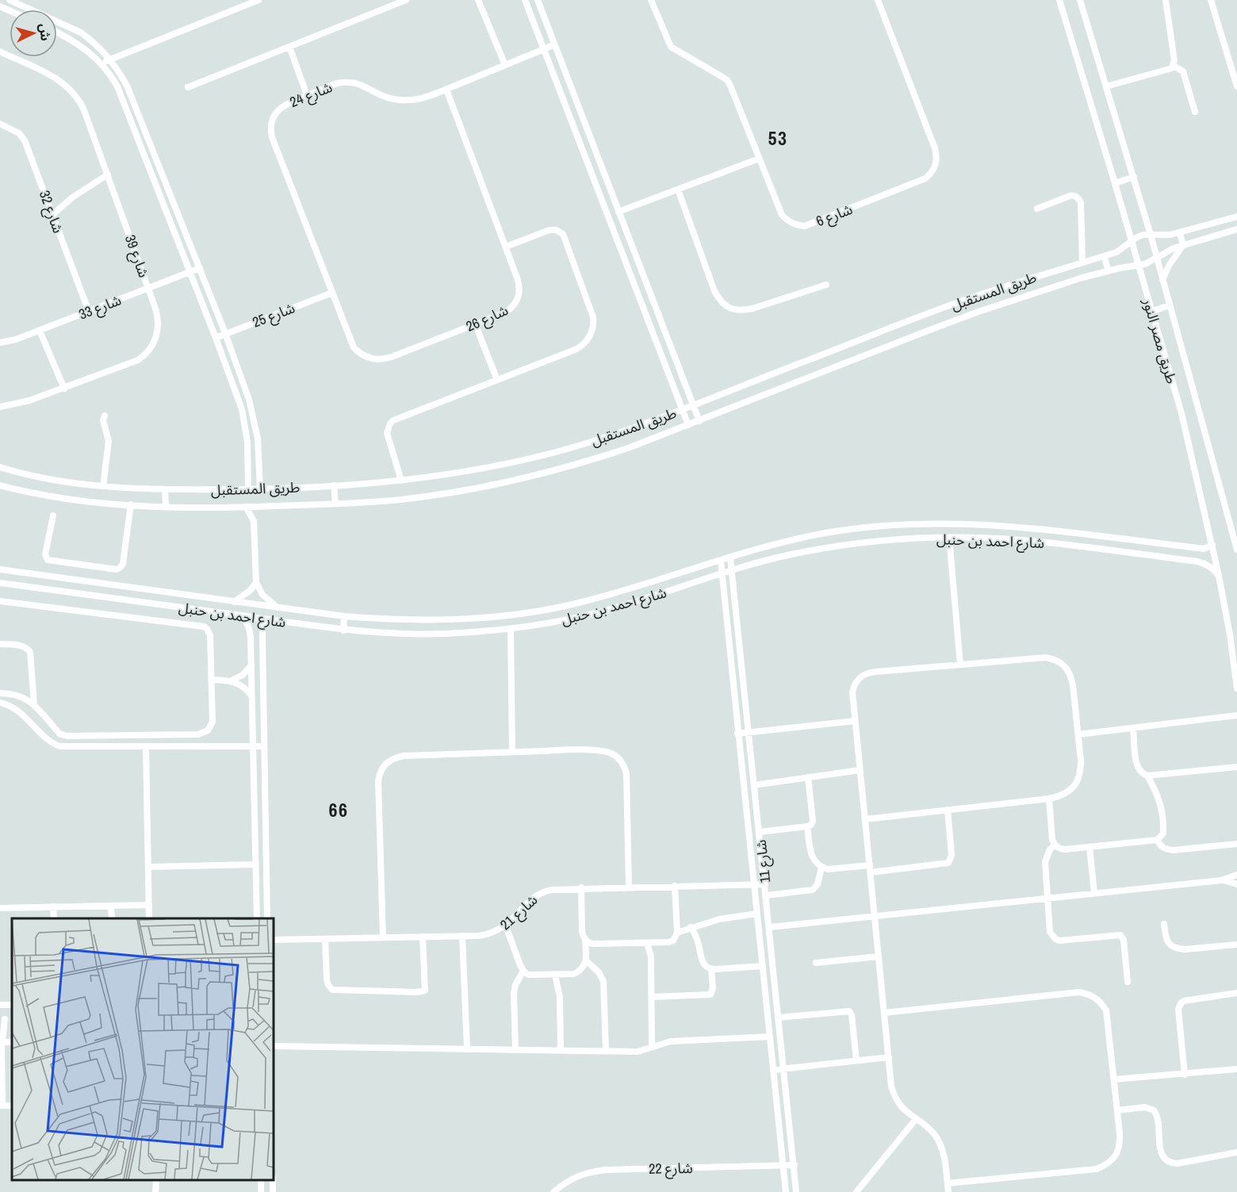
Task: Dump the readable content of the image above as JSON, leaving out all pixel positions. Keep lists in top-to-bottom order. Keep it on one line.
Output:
{"streets":{"street":["شارع 24","شارع 32","شارع 6","شارع 39","طريق المستقبل","شارع 33","شارع 25","شارع 26","طريق مصر النور","شارع احمد بن حنبل","شارع 11","شارع 21","شارع 22"]},"crossings":[["شارع 24","شارع 25"],["شارع 24","شارع 26"],["شارع 32","شارع 33"],["شارع 39","شارع 33"],["طريق المستقبل","طريق مصر النور"],["شارع 25","شارع 26"],["طريق مصر النور","شارع احمد بن حنبل"],["شارع احمد بن حنبل","شارع 11"],["شارع 11","شارع 21"],["شارع 11","شارع 22"]],"districts":["53","66"],"north":"right"}
